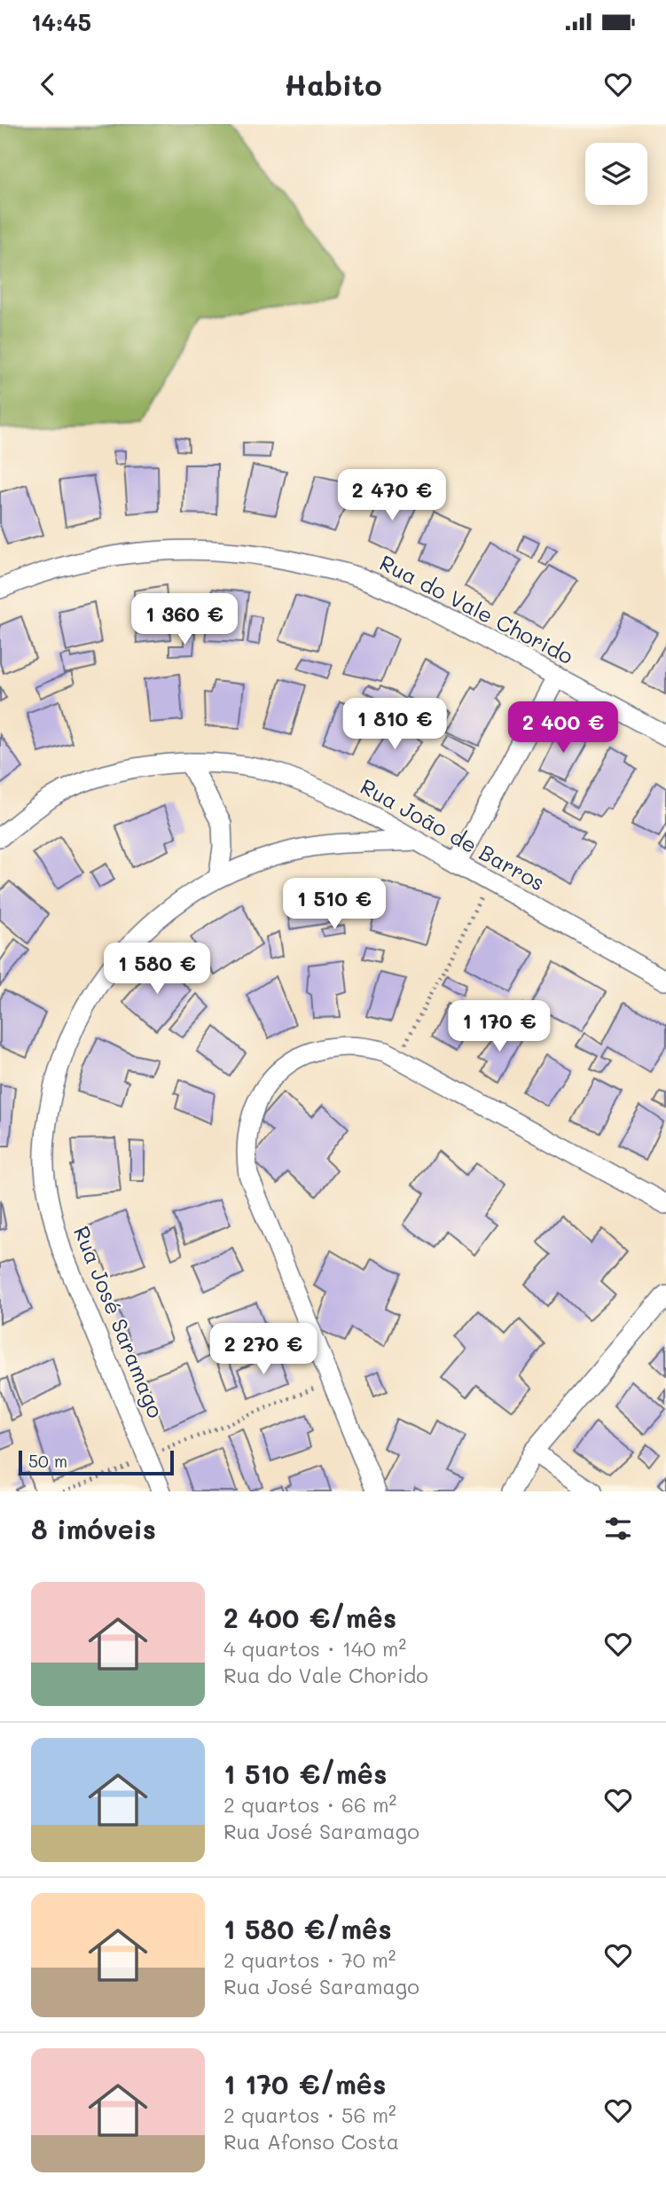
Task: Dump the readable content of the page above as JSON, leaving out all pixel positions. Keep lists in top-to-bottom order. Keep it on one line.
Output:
{"streets":{"street":["Rua do Vale Chorido","Rua João de Barros","Rua José Saramago"]},"crossings":[["Rua João de Barros","Rua José Saramago"]],"scale_bar":"50 m","page":{"status":"14:45","header":"Habito","price":["2 470 €","1 360 €","1 810 €","2 400 €","1 510 €","1 580 €","1 170 €","2 270 €"],"scale":"50 m","heading":"8 imóveis","list":[{"name":"2 400 €/mês","note":"4 quartos · 140 m² · Rua do Vale Chorido"},{"name":"1 510 €/mês","note":"2 quartos · 66 m² · Rua José Saramago"},{"name":"1 580 €/mês","note":"2 quartos · 70 m² · Rua José Saramago"},{"name":"1 170 €/mês","note":"2 quartos · 56 m² · Rua Afonso Costa"}]}}
